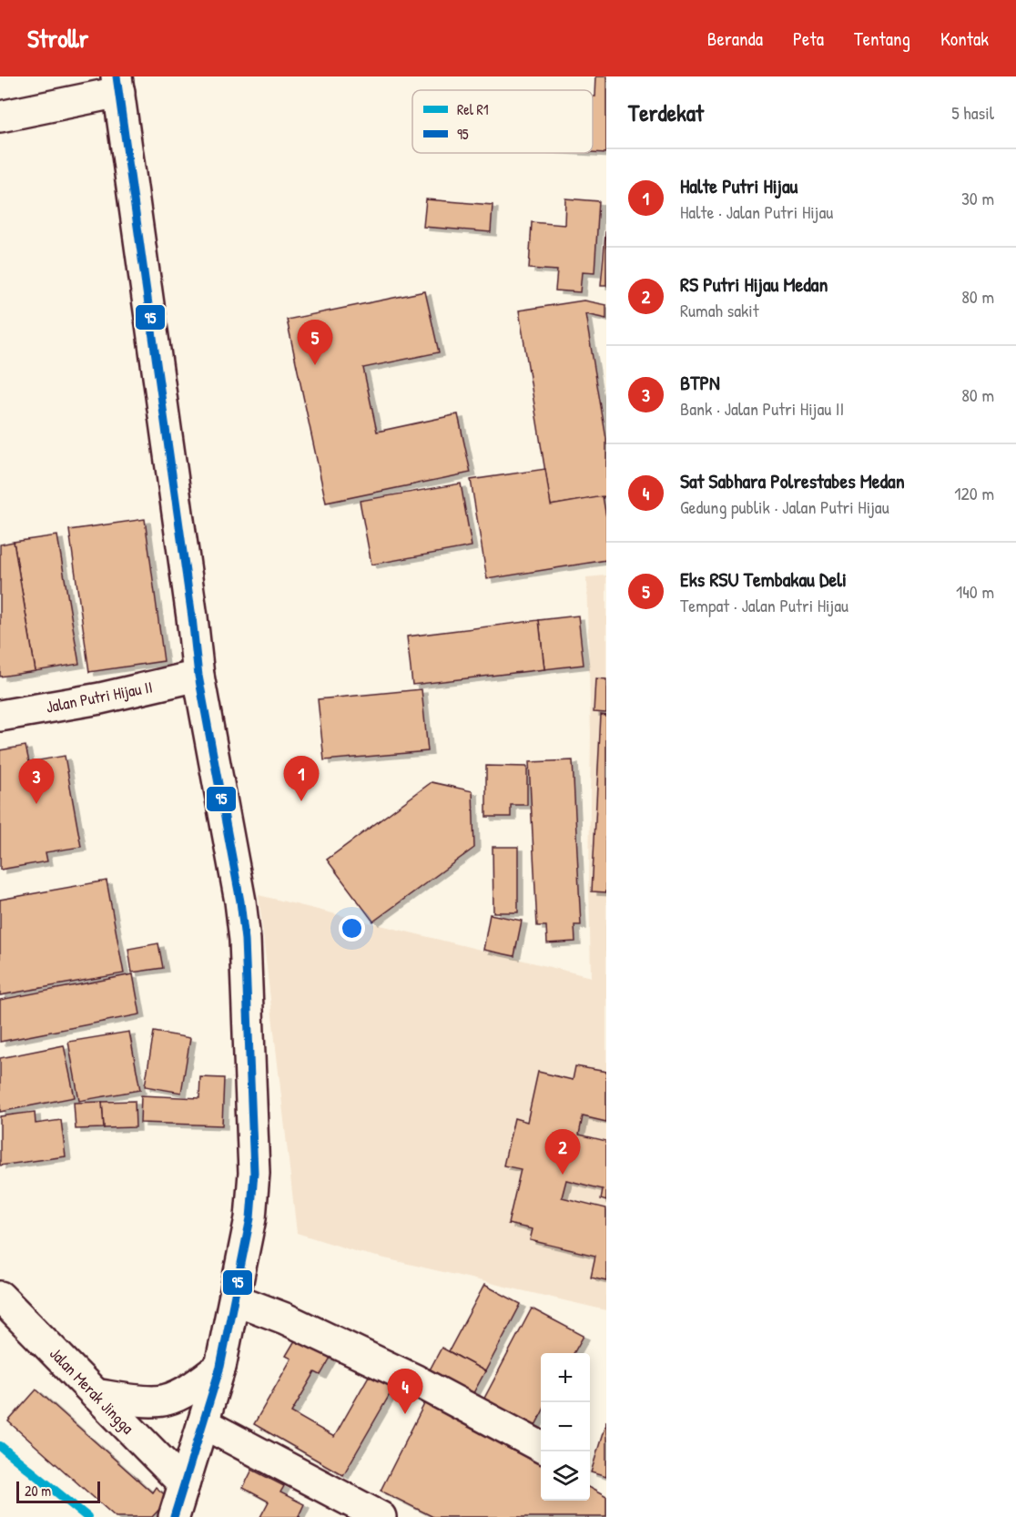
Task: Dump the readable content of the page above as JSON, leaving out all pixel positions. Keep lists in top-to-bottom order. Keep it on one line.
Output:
{"streets":{"main road":["Jalan Putri Hijau II","Jalan Merak Jingga"]},"lines":["transit line 95","rail line R1"],"legend":["Rel R1","95"],"scale_bar":"20 m","page":{"header":"Strollr","nav":["Beranda","Peta","Tentang","Kontak"],"heading":["Terdekat","5 hasil"],"list":[{"mark":"1","name":"Halte Putri Hijau","note":"Halte · Jalan Putri Hijau","value":"30 m"},{"mark":"2","name":"RS Putri Hijau Medan","note":"Rumah sakit","value":"80 m"},{"mark":"3","name":"BTPN","note":"Bank · Jalan Putri Hijau II","value":"80 m"},{"mark":"4","name":"Sat Sabhara Polrestabes Medan","note":"Gedung publik · Jalan Putri Hijau","value":"120 m"},{"mark":"5","name":"Eks RSU Tembakau Deli","note":"Tempat · Jalan Putri Hijau","value":"140 m"}],"pins":["5","1","3","2","4"],"map_buttons":["+","−"],"scale":"20 m"}}
